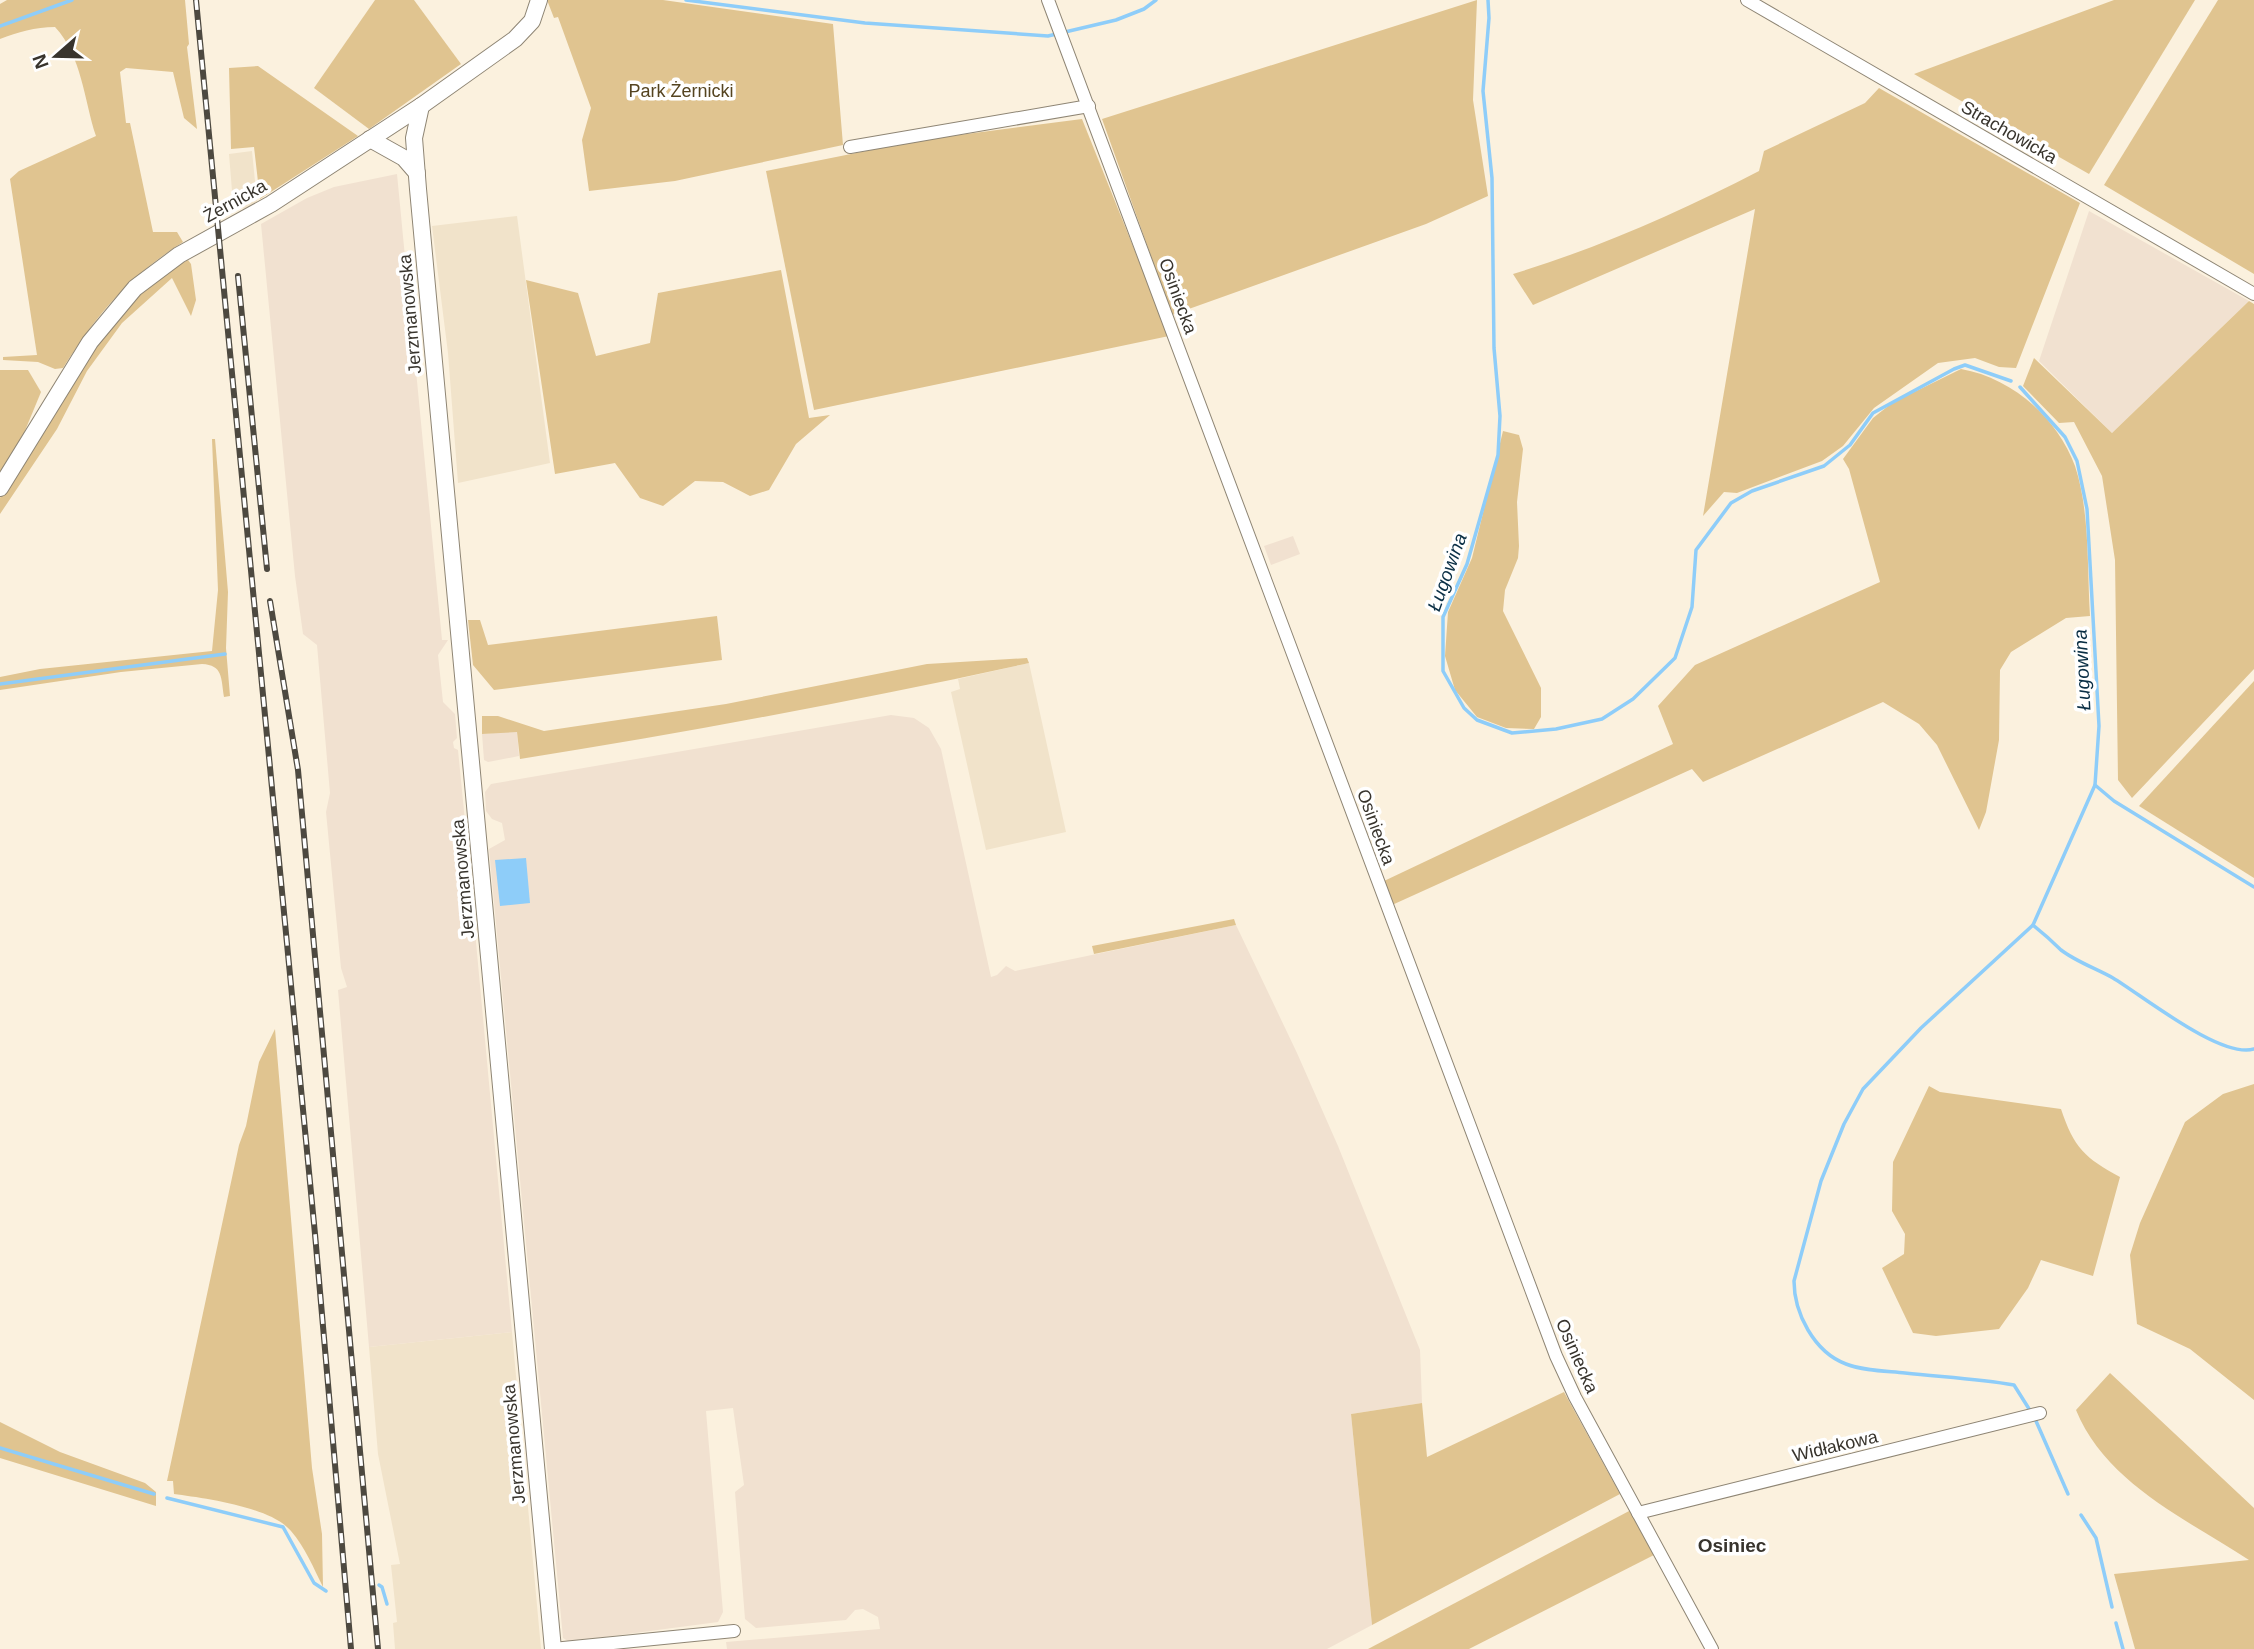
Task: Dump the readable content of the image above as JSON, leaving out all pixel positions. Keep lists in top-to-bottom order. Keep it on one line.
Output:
{"streets":{"street":["Strachowicka","Żernicka","Osiniecka","Jerzmanowska","Widłakowa"]},"crossings":[["Żernicka","Jerzmanowska"],["Osiniecka","Widłakowa"]],"districts":["Osiniec"],"water":["Ługowina"],"parks":["Park Żernicki"],"north":"left"}
